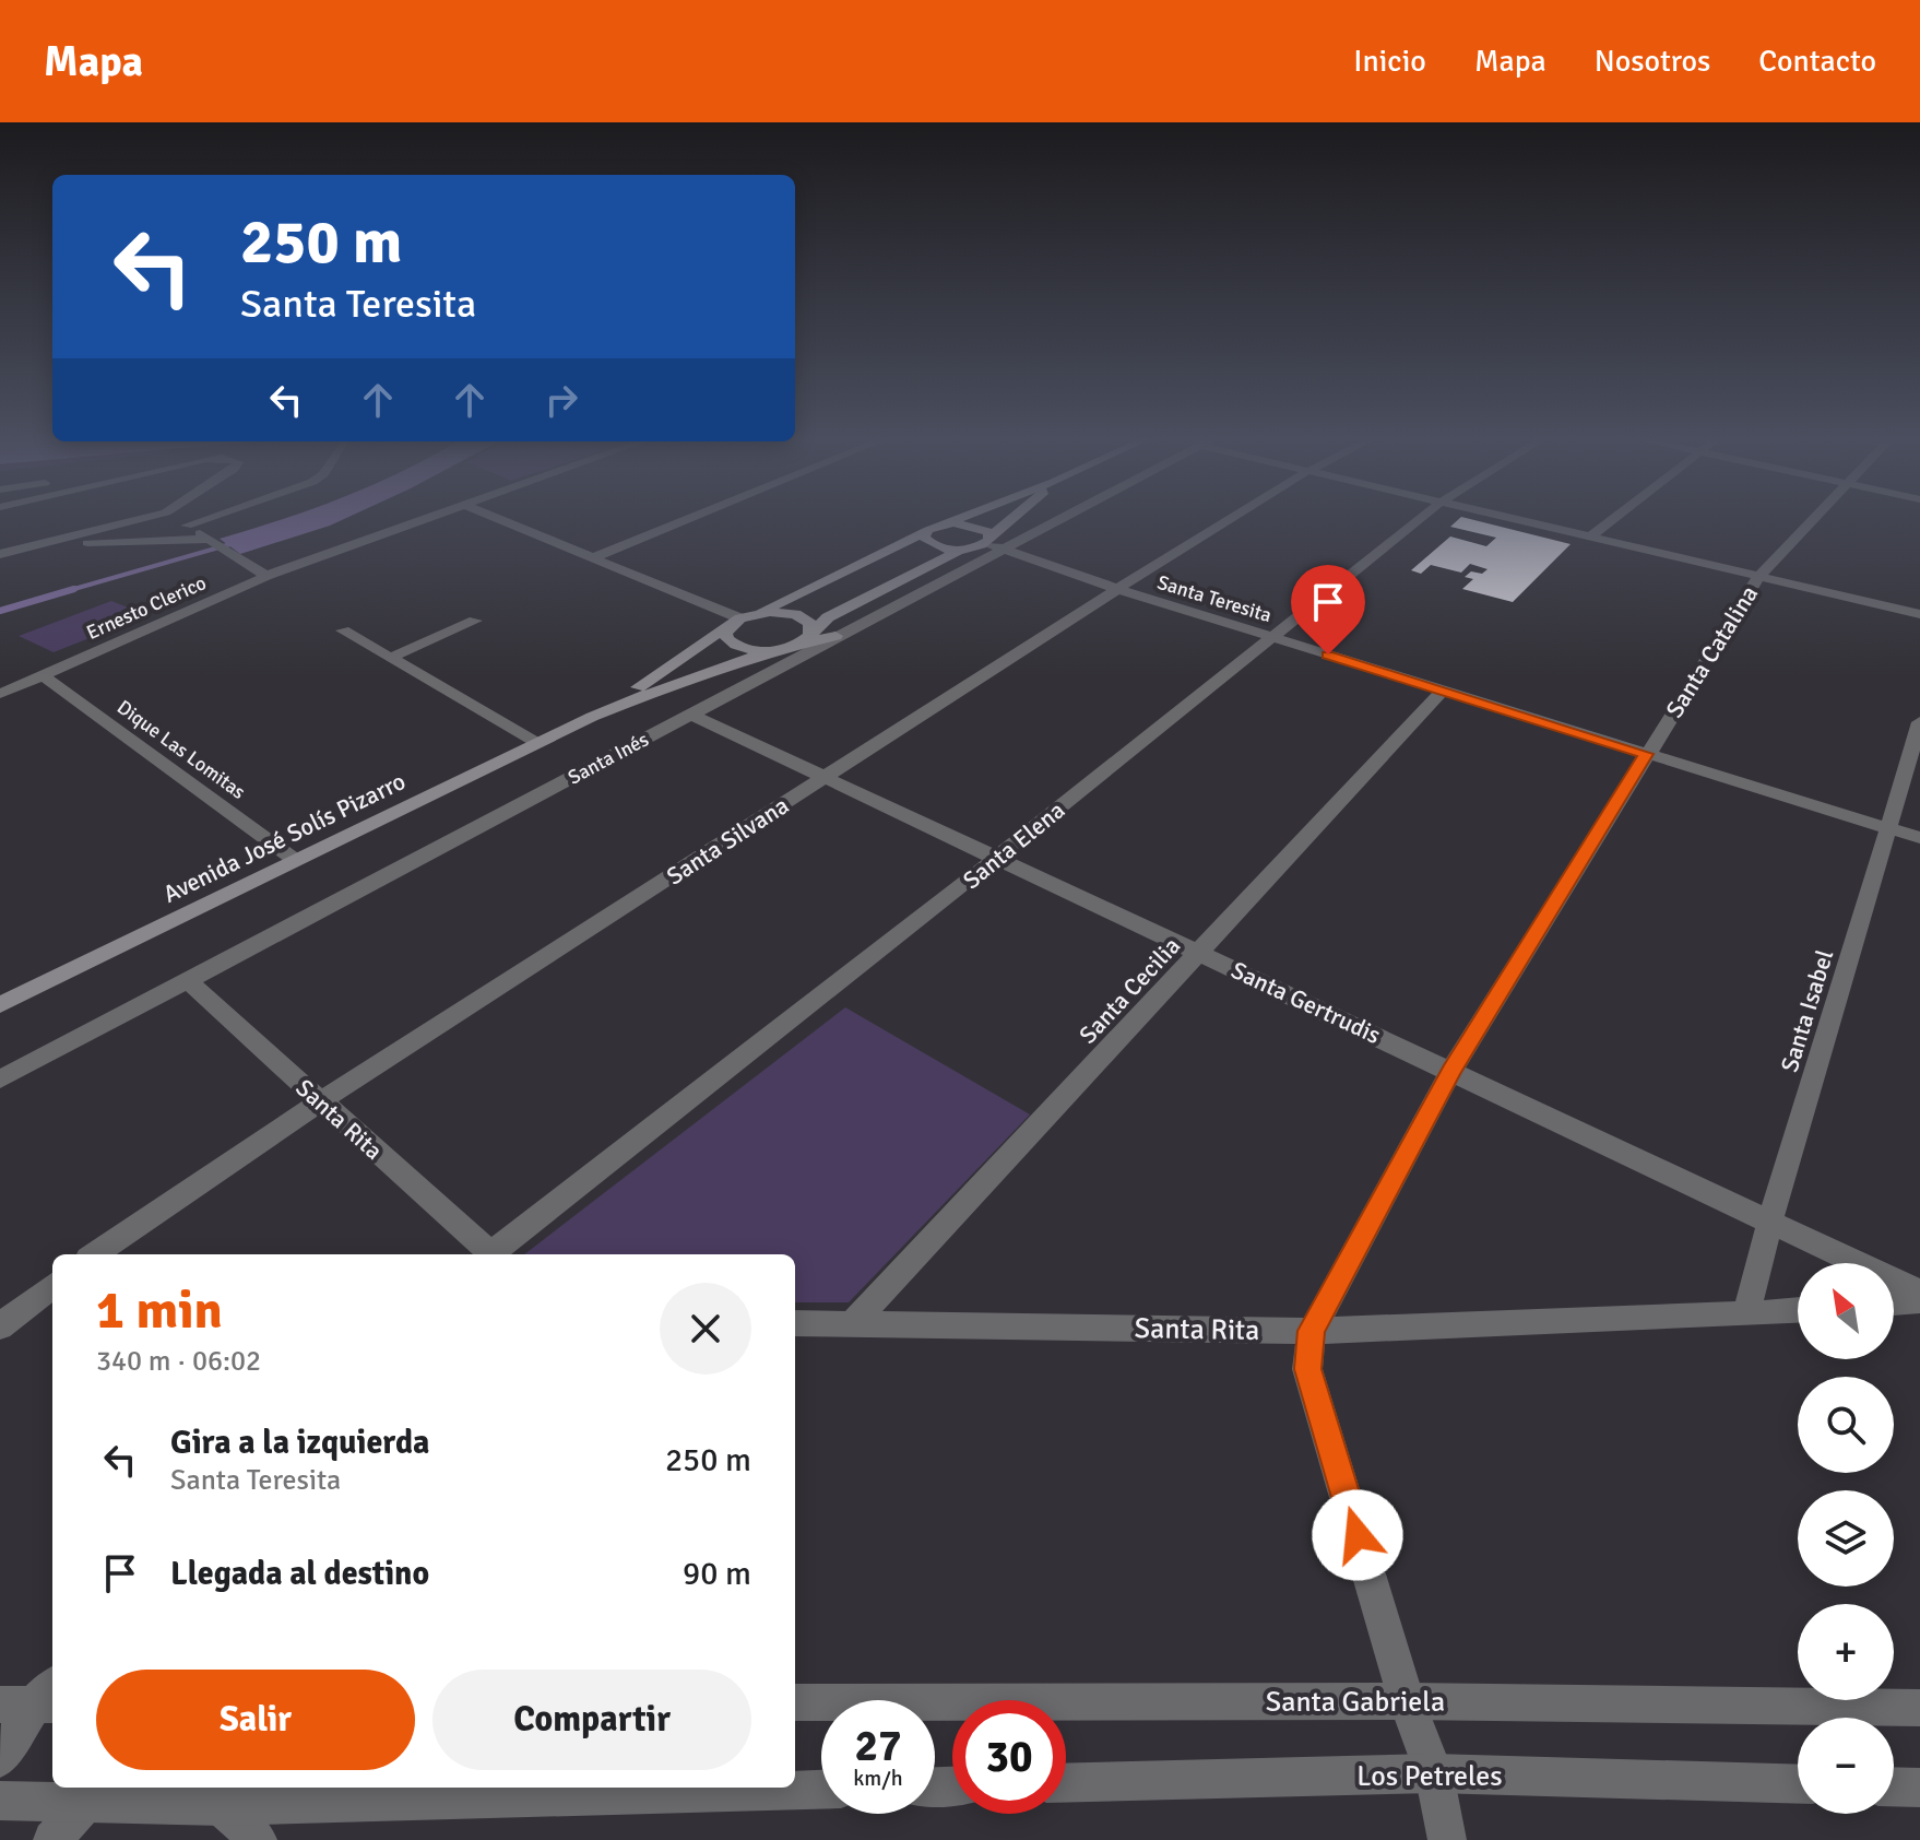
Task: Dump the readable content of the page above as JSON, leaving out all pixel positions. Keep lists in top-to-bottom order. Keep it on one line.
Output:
{"streets":{"main road":["Avenida José Solís Pizarro"],"street":["Santa Teresita","Ernesto Clerico","Santa Catalina","Dique Las Lomitas","Santa Inés","Santa Silvana","Santa Elena","Santa Cecilia","Santa Gertrudis","Santa Isabel","Santa Rita","Santa Gabriela","Los Petreles"]},"crossings":[["Santa Teresita","Santa Catalina"],["Santa Teresita","Avenida José Solís Pizarro"],["Santa Teresita","Santa Silvana"],["Santa Teresita","Santa Elena"],["Santa Teresita","Santa Cecilia"],["Santa Teresita","Santa Isabel"],["Ernesto Clerico","Dique Las Lomitas"],["Santa Catalina","Santa Gertrudis"],["Santa Catalina","Santa Rita"],["Santa Catalina","Santa Gabriela"],["Santa Catalina","Los Petreles"],["Dique Las Lomitas","Avenida José Solís Pizarro"],["Santa Inés","Avenida José Solís Pizarro"],["Santa Inés","Santa Gertrudis"],["Santa Inés","Santa Rita"],["Santa Silvana","Santa Gertrudis"],["Santa Silvana","Santa Rita"],["Santa Elena","Santa Gertrudis"],["Santa Cecilia","Santa Gertrudis"],["Santa Cecilia","Santa Rita"],["Santa Gertrudis","Santa Isabel"],["Santa Isabel","Santa Rita"]],"north":"top left","page":{"header":"Mapa","nav":["Inicio","Mapa","Nosotros","Contacto"],"turn":["250 m","Santa Teresita"],"heading":["1 min","340 m · 06:02"],"map_buttons":["+","−"],"list":[{"name":"Gira a la izquierda","note":"Santa Teresita","value":"250 m"},{"name":"Llegada al destino","value":"90 m"}],"buttons":["Salir","Compartir"],"speed":"27 km/h","limit":"30"}}
